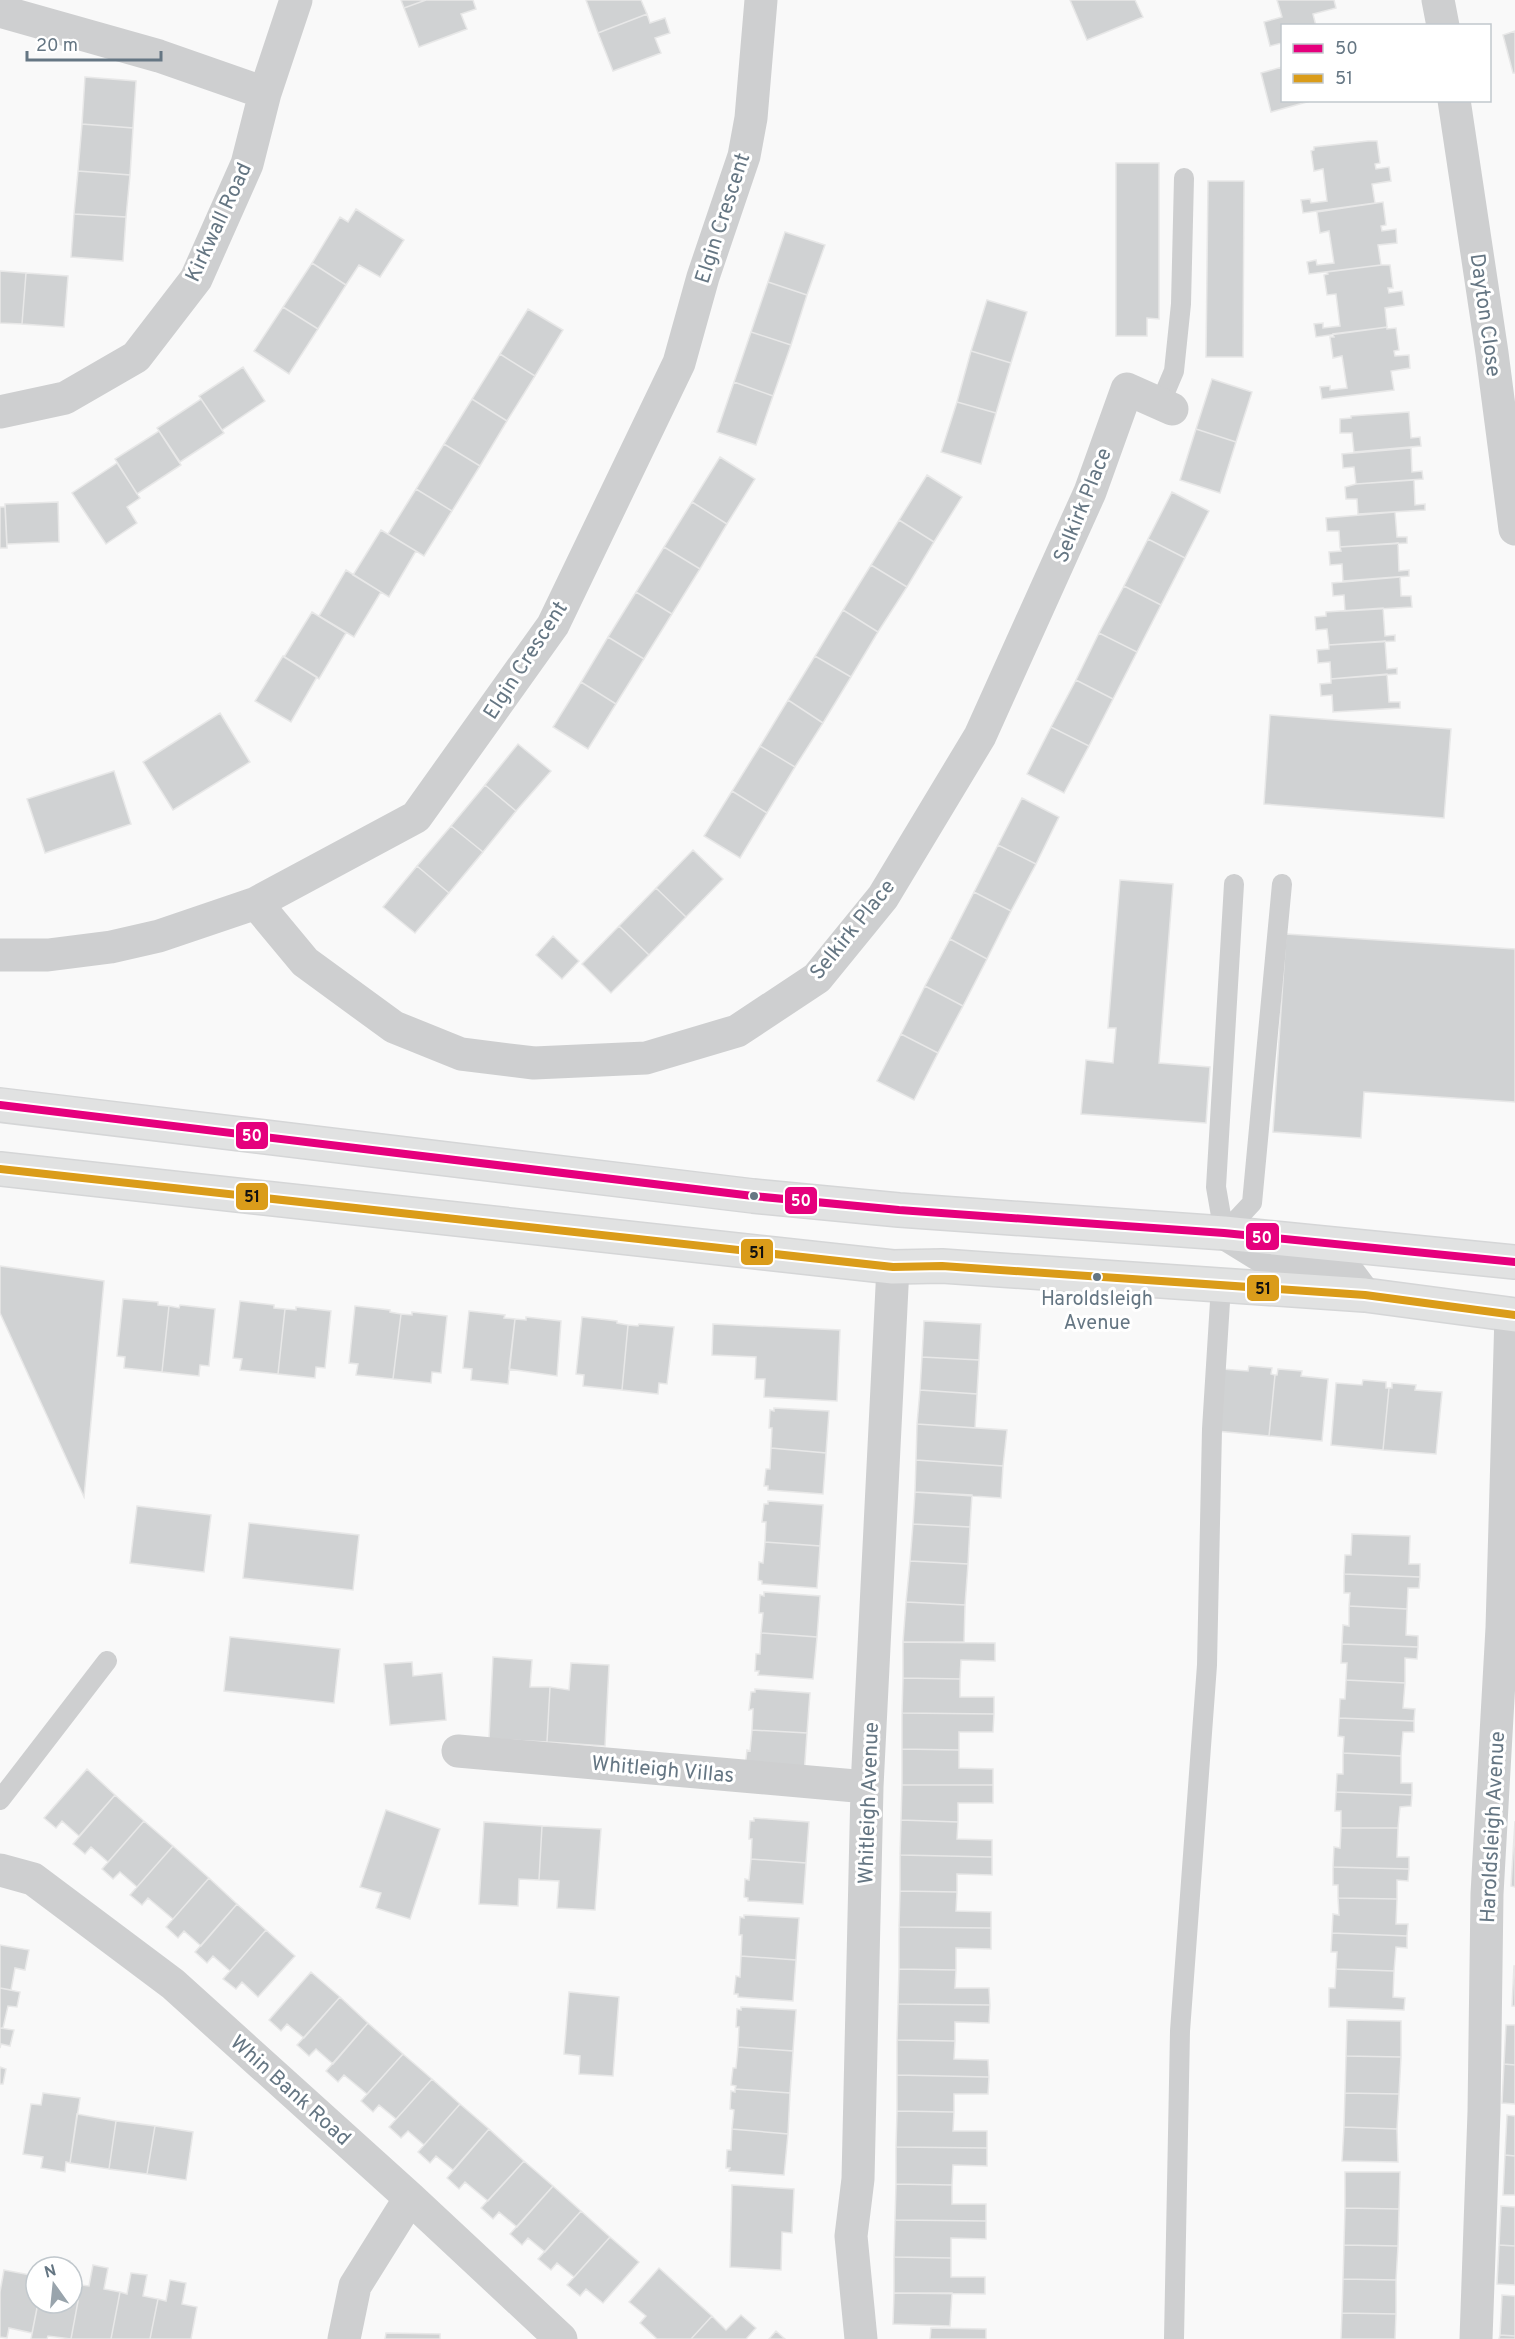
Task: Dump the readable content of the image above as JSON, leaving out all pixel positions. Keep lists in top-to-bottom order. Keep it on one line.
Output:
{"streets":{"street":["Elgin Crescent","Kirkwall Road","Dayton Close","Selkirk Place","Whitleigh Villas","Whitleigh Avenue","Haroldsleigh Avenue","Whin Bank Road"]},"crossings":[["Elgin Crescent","Selkirk Place"],["Whitleigh Villas","Whitleigh Avenue"]],"places":["Haroldsleigh Avenue"],"lines":["transit line 50","transit line 51"],"legend":["50","51"],"scale_bar":"20 m","north":"top"}
